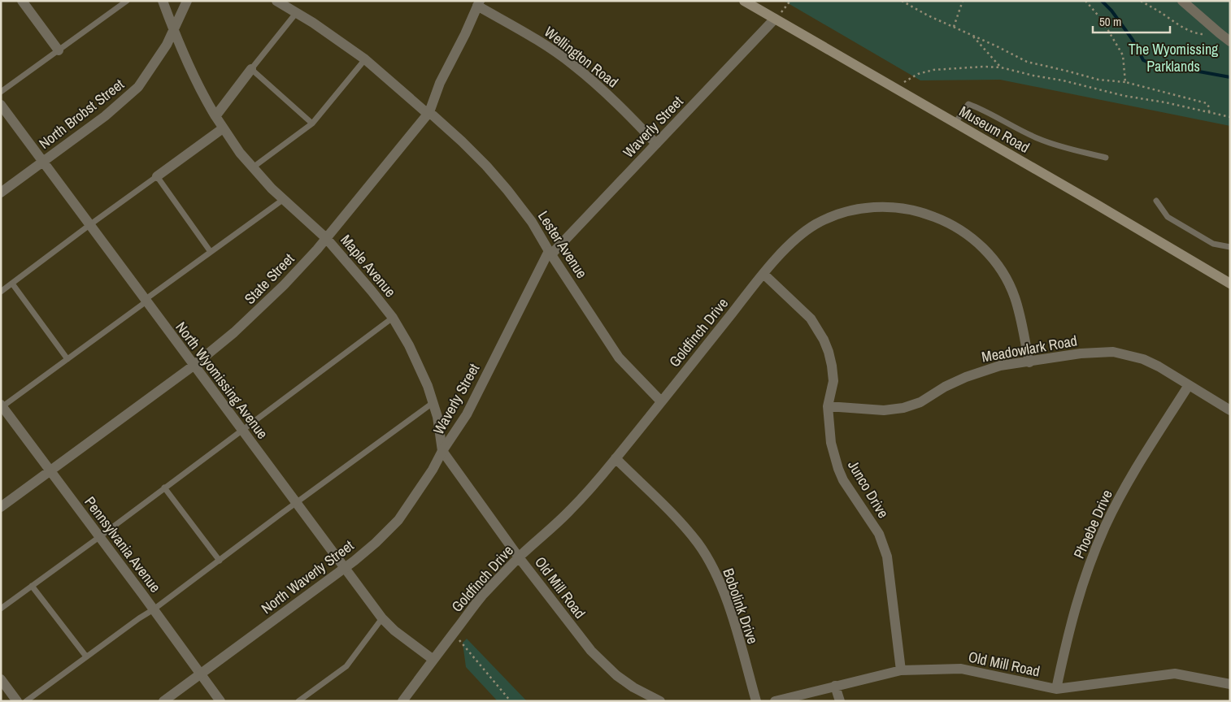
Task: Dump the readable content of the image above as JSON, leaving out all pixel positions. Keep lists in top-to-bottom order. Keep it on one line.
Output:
{"streets":{"main road":["Museum Road"],"street":["Wellington Road","North Brobst Street","Waverly Street","Lester Avenue","Maple Avenue","State Street","Goldfinch Drive","Meadowlark Road","North Wyomissing Avenue","Junco Drive","Phoebe Drive","Pennsylvania Avenue","North Waverly Street","Old Mill Road","Bobolink Drive"]},"crossings":[["Wellington Road","Waverly Street"],["Wellington Road","State Street"],["North Brobst Street","Maple Avenue"],["North Brobst Street","North Wyomissing Avenue"],["Waverly Street","Museum Road"],["Waverly Street","Lester Avenue"],["Waverly Street","Maple Avenue"],["Waverly Street","North Waverly Street"],["Waverly Street","Old Mill Road"],["Lester Avenue","State Street"],["Lester Avenue","Goldfinch Drive"],["Maple Avenue","State Street"],["Maple Avenue","North Waverly Street"],["Maple Avenue","Old Mill Road"],["State Street","North Wyomissing Avenue"],["State Street","Pennsylvania Avenue"],["Goldfinch Drive","Meadowlark Road"],["Goldfinch Drive","North Wyomissing Avenue"],["Goldfinch Drive","Junco Drive"],["Goldfinch Drive","Old Mill Road"],["Goldfinch Drive","Bobolink Drive"],["Meadowlark Road","Junco Drive"],["Meadowlark Road","Phoebe Drive"],["North Wyomissing Avenue","North Waverly Street"],["Junco Drive","Old Mill Road"],["Phoebe Drive","Old Mill Road"],["Pennsylvania Avenue","North Waverly Street"],["North Waverly Street","Old Mill Road"]],"parks":["The Wyomissing Parklands"],"scale_bar":"50 m"}
